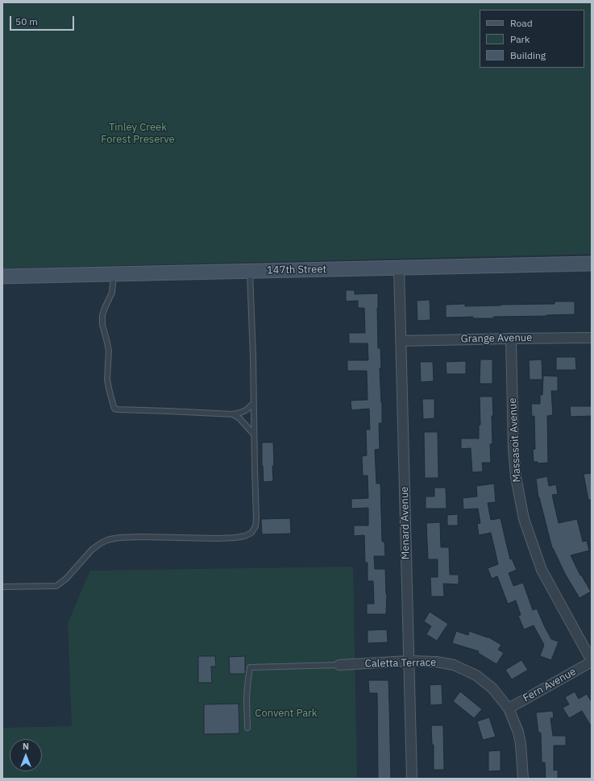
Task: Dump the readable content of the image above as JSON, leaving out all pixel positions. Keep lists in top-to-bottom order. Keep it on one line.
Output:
{"streets":{"main road":["147th Street"],"street":["Grange Avenue","Massasoit Avenue","Menard Avenue","Caletta Terrace","Fern Avenue"]},"crossings":[["147th Street","Menard Avenue"],["Grange Avenue","Massasoit Avenue"],["Grange Avenue","Menard Avenue"],["Massasoit Avenue","Fern Avenue"],["Menard Avenue","Caletta Terrace"],["Caletta Terrace","Fern Avenue"]],"parks":["Tinley Creek Forest Preserve","Convent Park"],"legend":["Road","Park","Building"],"scale_bar":"50 m","north":"top"}
